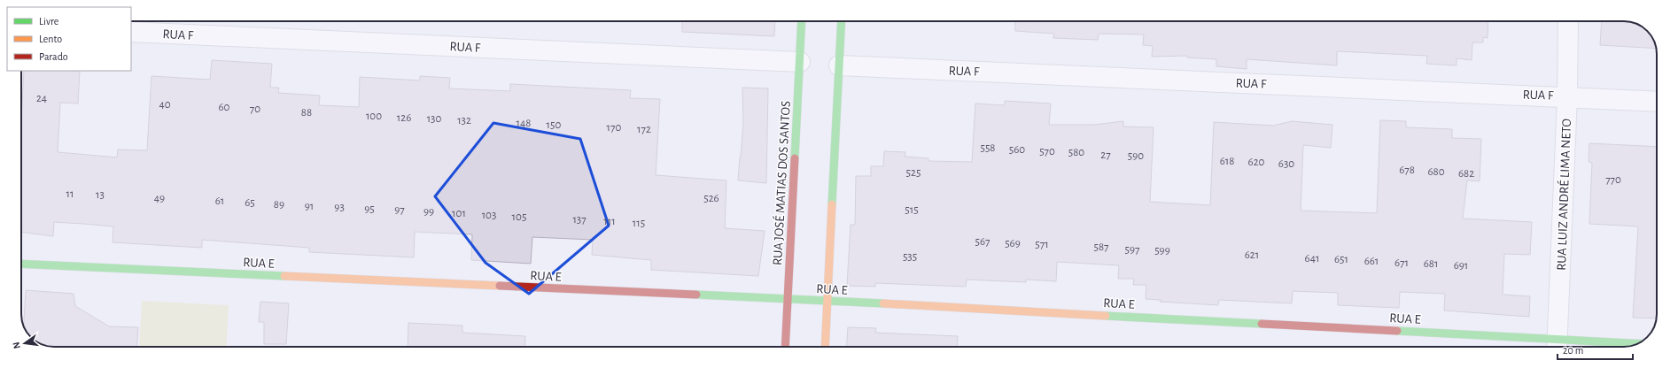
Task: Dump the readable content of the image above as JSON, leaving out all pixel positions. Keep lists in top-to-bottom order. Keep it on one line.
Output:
{"streets":{"street":["RUA F","RUA JOSÉ MATIAS DOS SANTOS","RUA LUIZ ANDRÉ LIMA NETO","RUA E"]},"crossings":[["RUA F","RUA JOSÉ MATIAS DOS SANTOS"],["RUA F","RUA LUIZ ANDRÉ LIMA NETO"],["RUA JOSÉ MATIAS DOS SANTOS","RUA E"],["RUA LUIZ ANDRÉ LIMA NETO","RUA E"]],"house_numbers":["24","40","60","70","88","100","126","130","132","148","150","170","172","558","560","570","580","27","590","618","620","630","678","680","525","682","770","11","13","49","526","61","65","89","91","93","95","97","515","99","101","103","105","137","111","115","567","569","571","587","597","599","621","535","641","651","661","671","681","691"],"legend":["Livre","Lento","Parado"],"scale_bar":"20 m","north":"left"}
